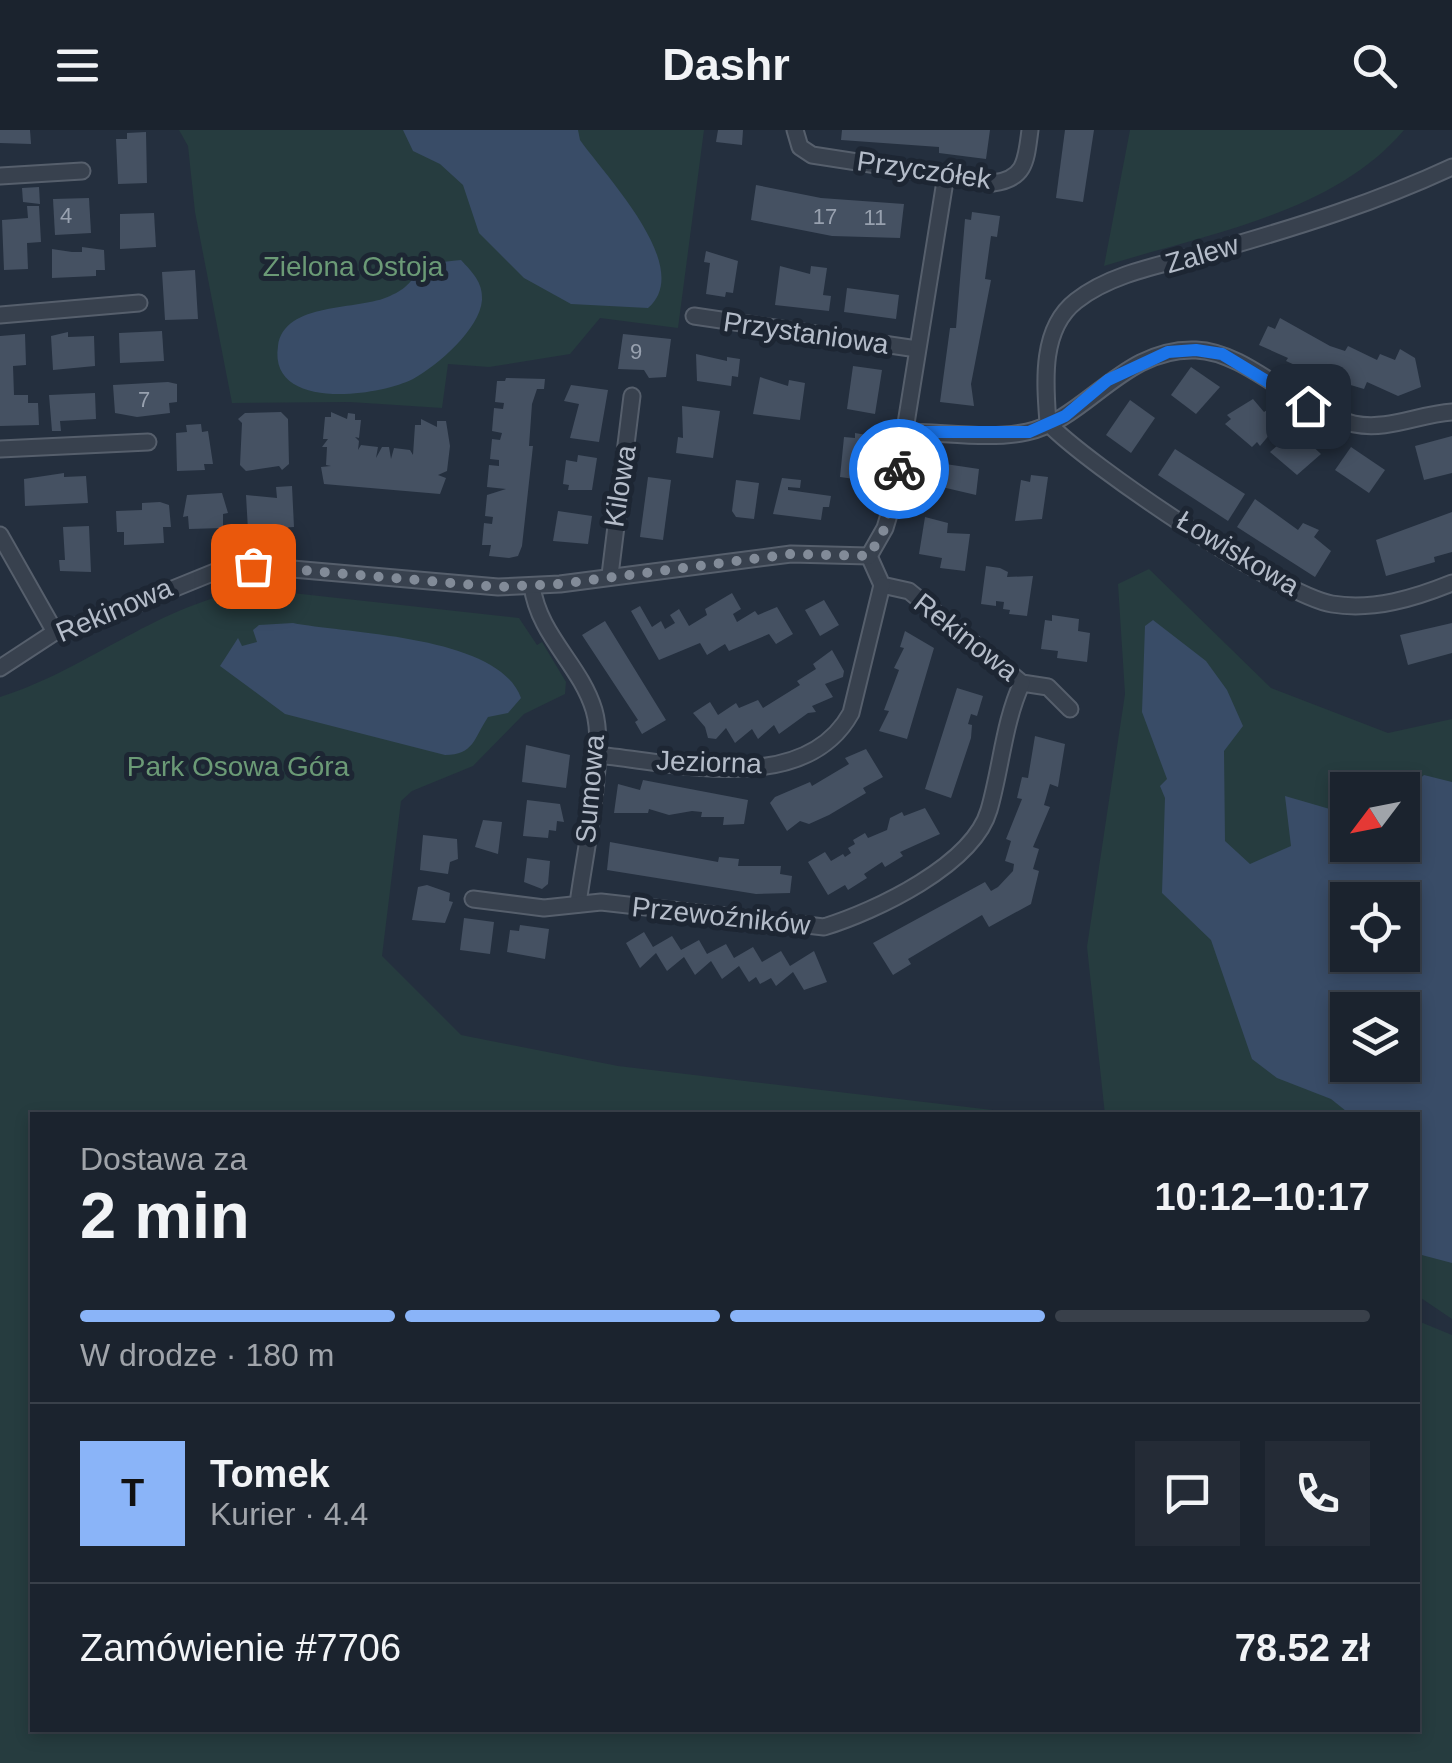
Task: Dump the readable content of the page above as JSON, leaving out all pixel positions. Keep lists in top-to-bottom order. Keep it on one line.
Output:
{"streets":{"street":["Przyczółek","Zalew","Przystaniowa","Kilowa","Łowiskowa","Rekinowa","Jeziorna","Sumowa","Przewoźników"]},"crossings":[["Zalew","Łowiskowa"],["Kilowa","Rekinowa"],["Rekinowa","Jeziorna"],["Rekinowa","Sumowa"],["Rekinowa","Przewoźników"],["Jeziorna","Sumowa"],["Sumowa","Przewoźników"]],"parks":["Zielona Ostoja","Park Osowa Góra"],"house_numbers":["4","17","11","9","7"],"north":"bottom left","page":{"header":"Dashr","heading":["2 min","Dostawa za","10:12–10:17"],"panel":["Tomek","Kurier · 4.4","Zamówienie #7706","78.52 zł"],"bar":"W drodze · 180 m","round":"T"}}
